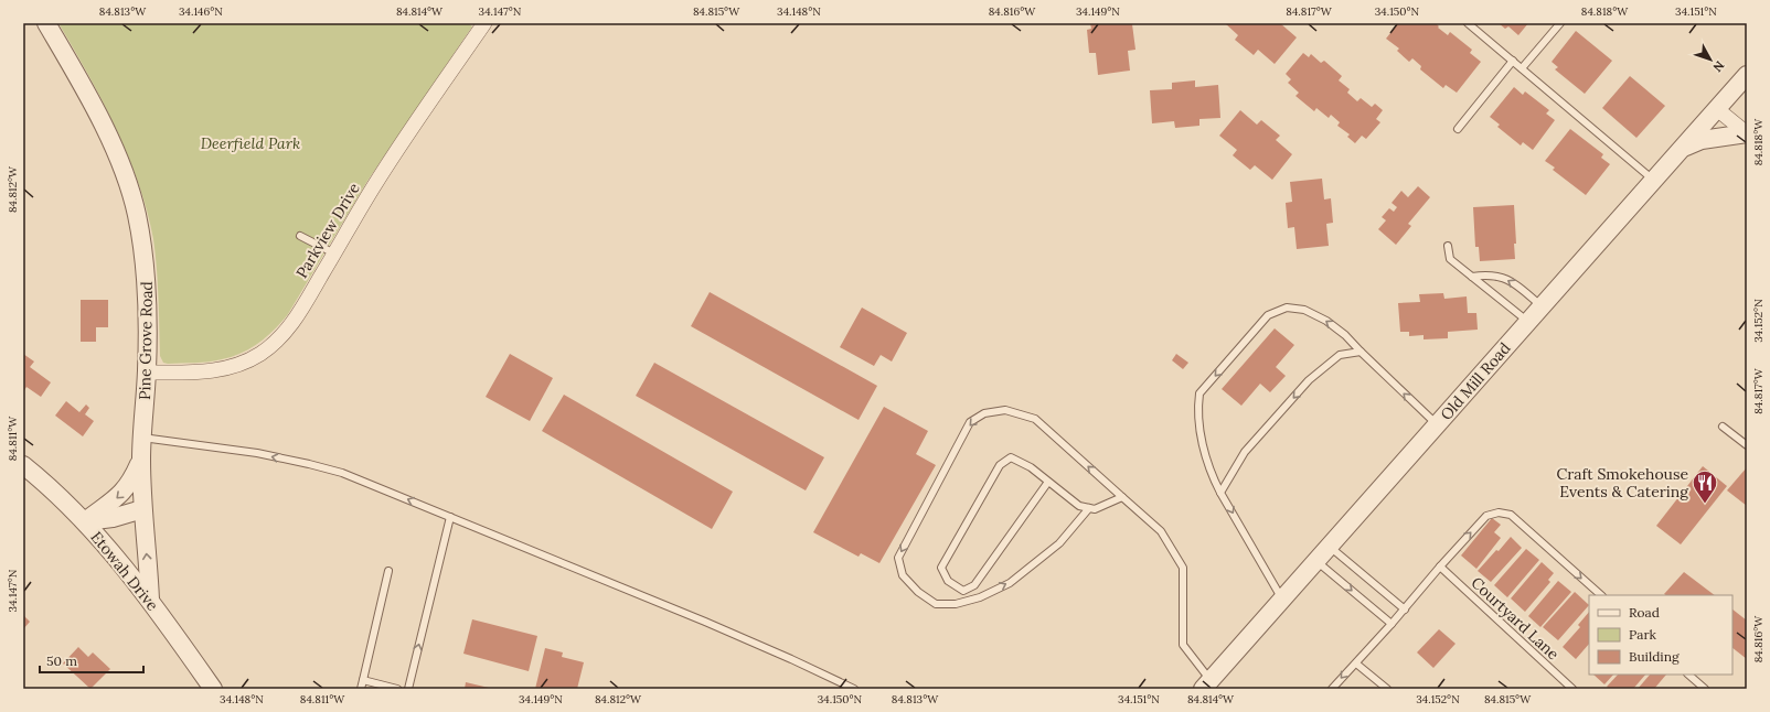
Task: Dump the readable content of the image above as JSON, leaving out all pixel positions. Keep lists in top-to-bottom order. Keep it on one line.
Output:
{"streets":{"street":["Parkview Drive","Pine Grove Road","Old Mill Road","Etowah Drive"],"lane":["Courtyard Lane"]},"crossings":[["Parkview Drive","Pine Grove Road"],["Pine Grove Road","Etowah Drive"]],"parks":["Deerfield Park"],"places":{"restaurant":["Craft Smokehouse Events & Catering"]},"legend":["Road","Park","Building"],"scale_bar":"50 m","north":"bottom right","coordinates":["84.813°W","34.146°N","84.814°W","34.147°N","84.815°W","34.148°N","84.816°W","34.149°N","84.817°W","34.150°N","84.818°W","34.151°N","84.812°W","34.152°N","84.811°W"]}
